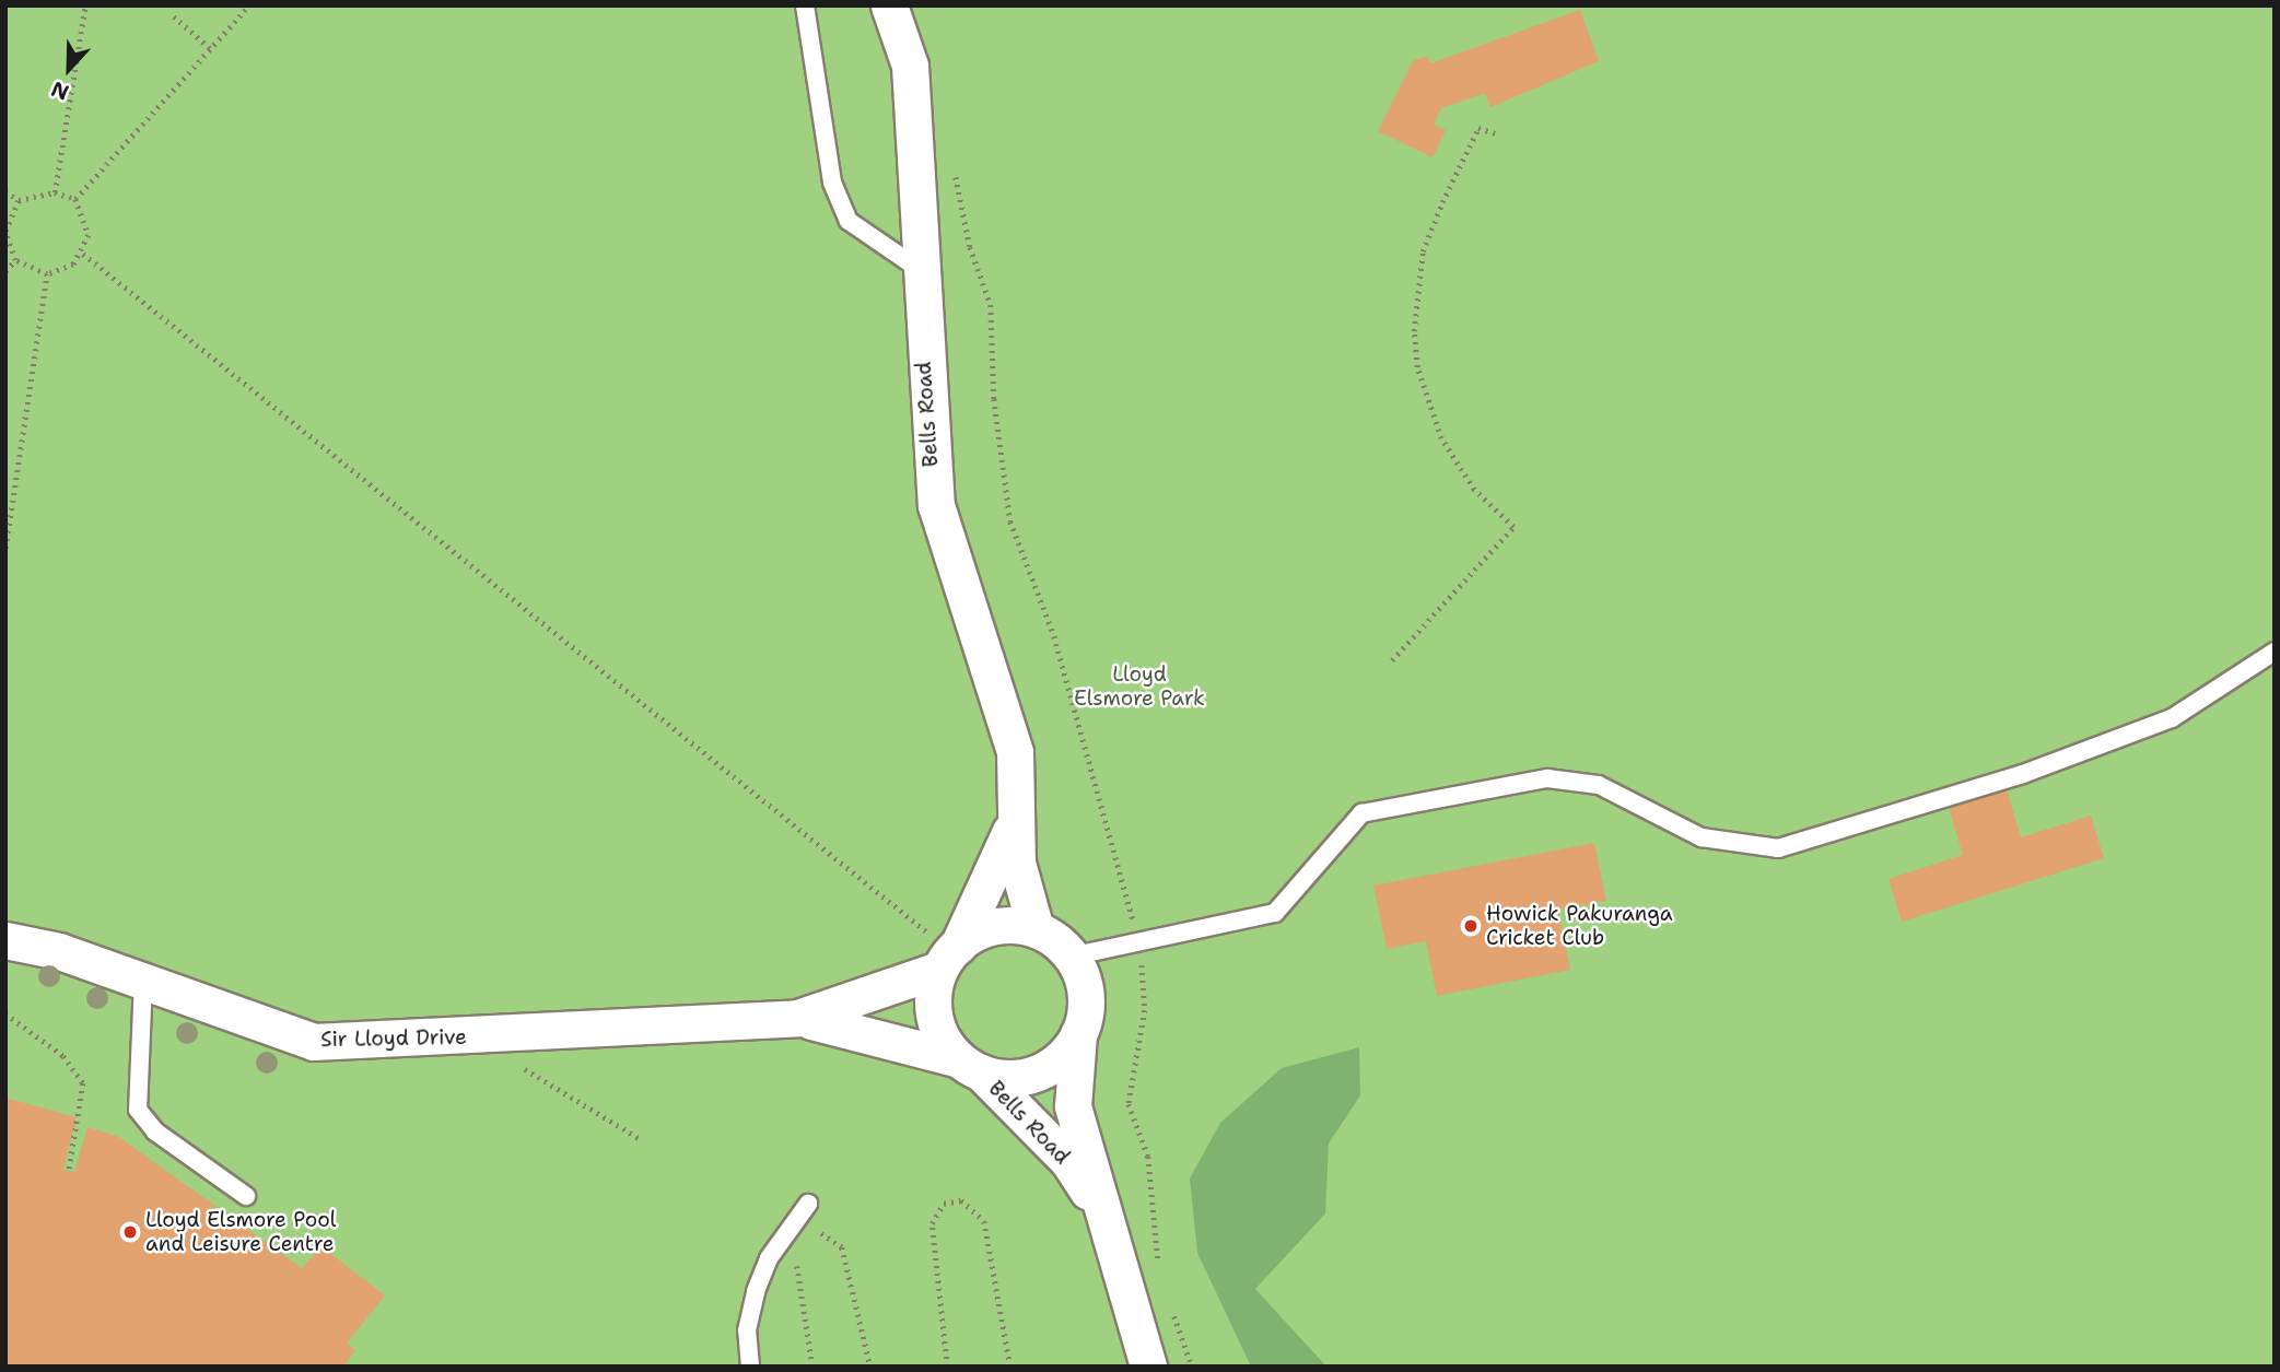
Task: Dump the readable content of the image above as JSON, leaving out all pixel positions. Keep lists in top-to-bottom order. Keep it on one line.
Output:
{"streets":{"street":["Bells Road","Sir Lloyd Drive"]},"crossings":[["Bells Road","Sir Lloyd Drive"]],"parks":["Lloyd Elsmore Park"],"places":["Howick Pakuranga Cricket Club","Lloyd Elsmore Pool and Leisure Centre"],"north":"bottom"}
